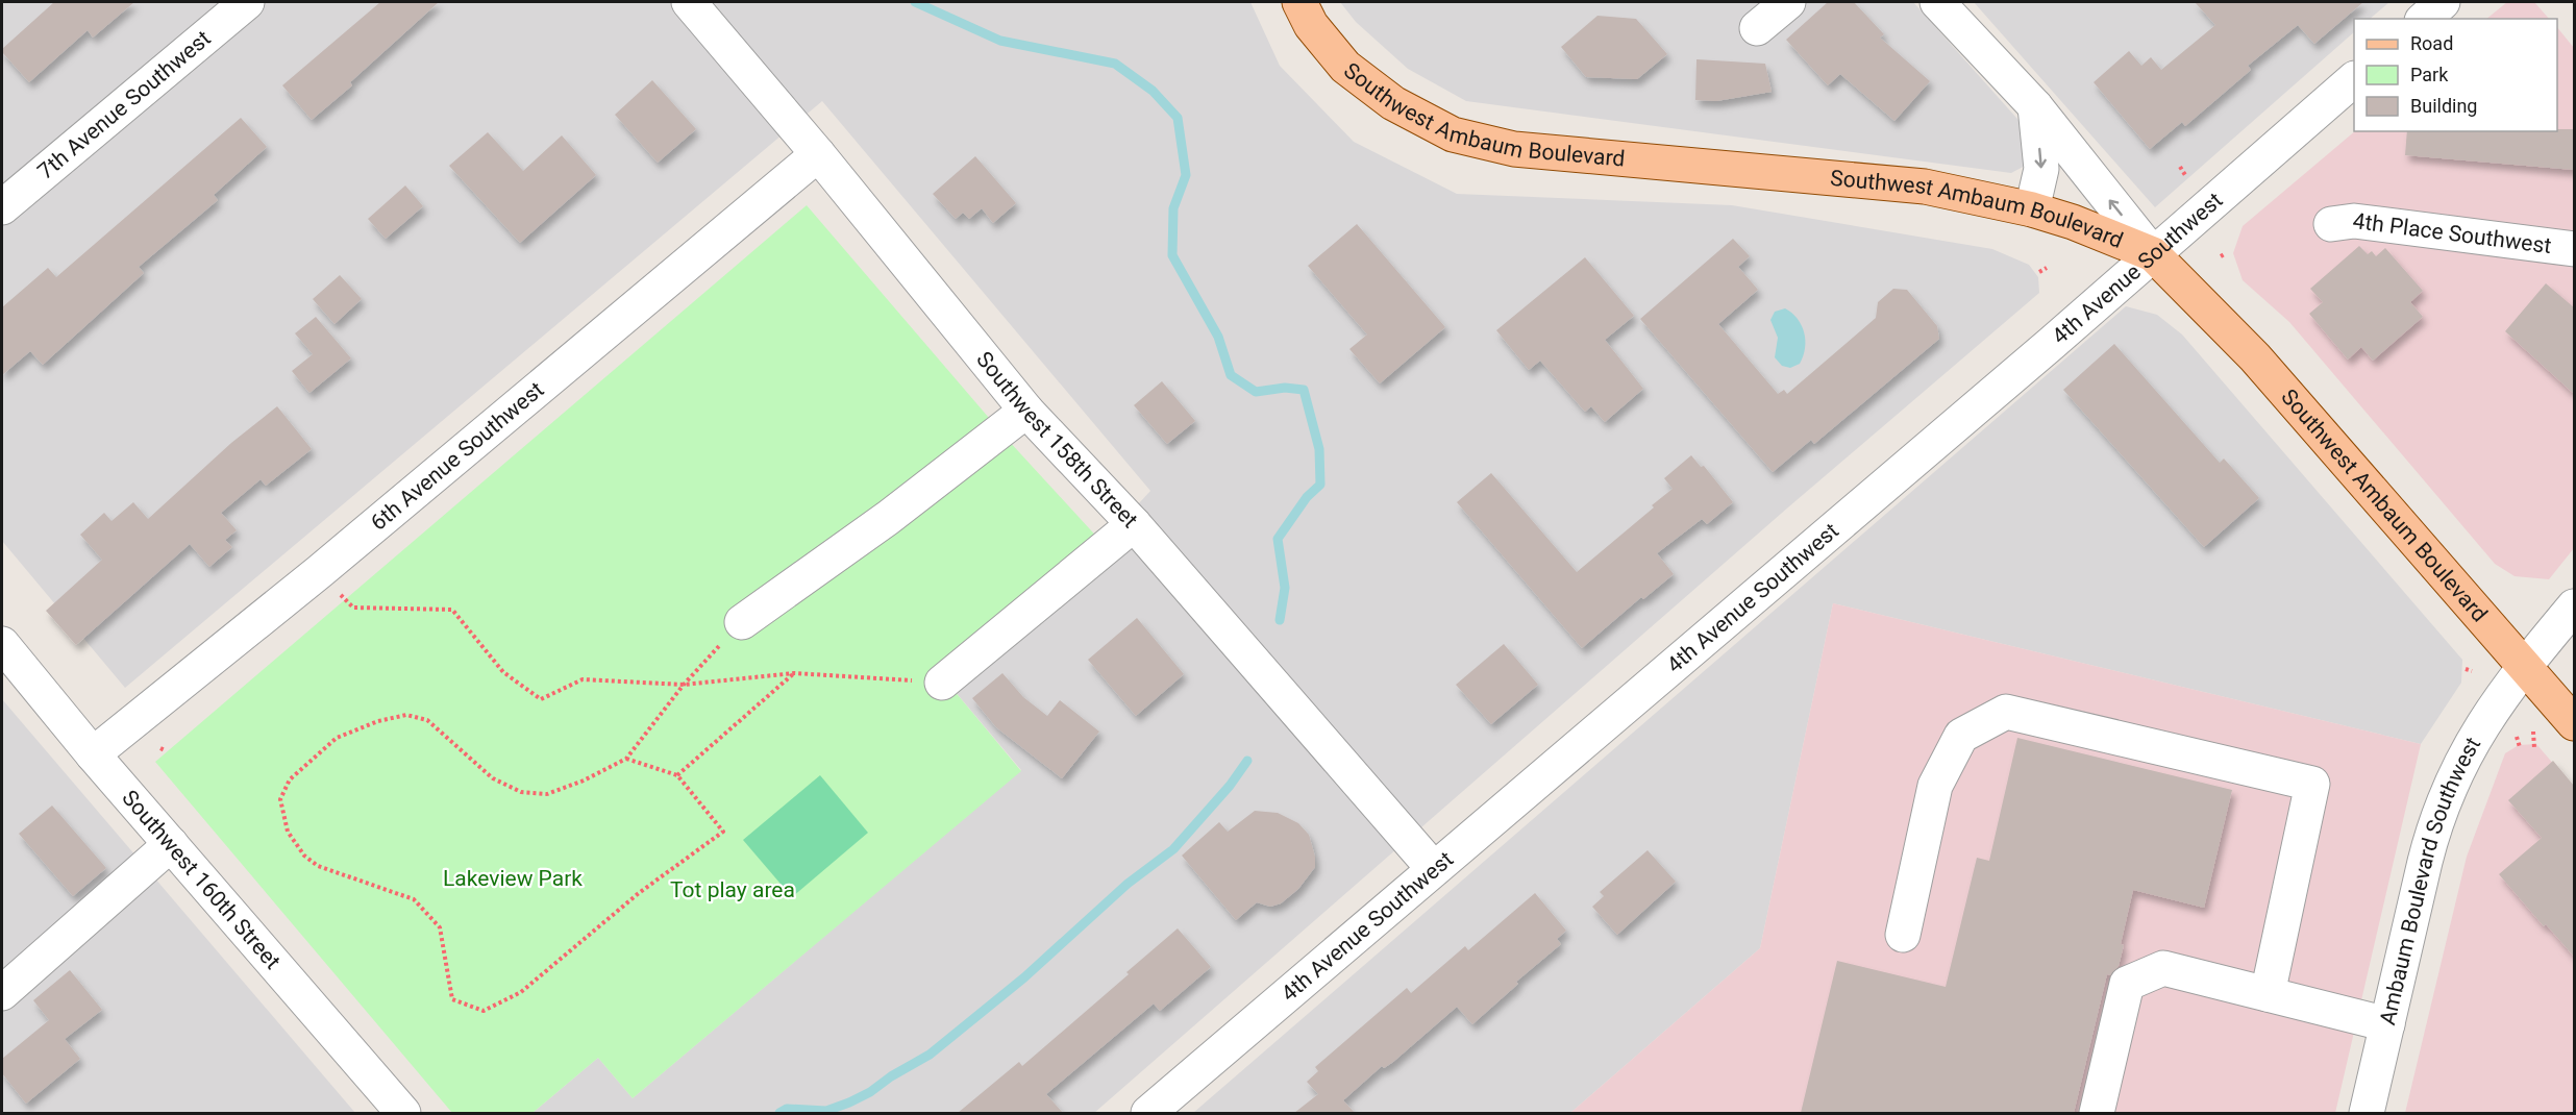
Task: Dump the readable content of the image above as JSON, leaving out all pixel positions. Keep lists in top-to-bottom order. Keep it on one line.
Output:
{"streets":{"main road":["Southwest Ambaum Boulevard"],"street":["7th Avenue Southwest","4th Place Southwest","4th Avenue Southwest","Southwest 158th Street","6th Avenue Southwest","Southwest 160th Street","Ambaum Boulevard Southwest"]},"crossings":[["Southwest Ambaum Boulevard","4th Avenue Southwest"],["Southwest Ambaum Boulevard","Ambaum Boulevard Southwest"],["4th Avenue Southwest","Southwest 158th Street"],["Southwest 158th Street","6th Avenue Southwest"],["6th Avenue Southwest","Southwest 160th Street"]],"parks":["Lakeview Park","Tot play area"],"legend":["Road","Park","Building"]}
